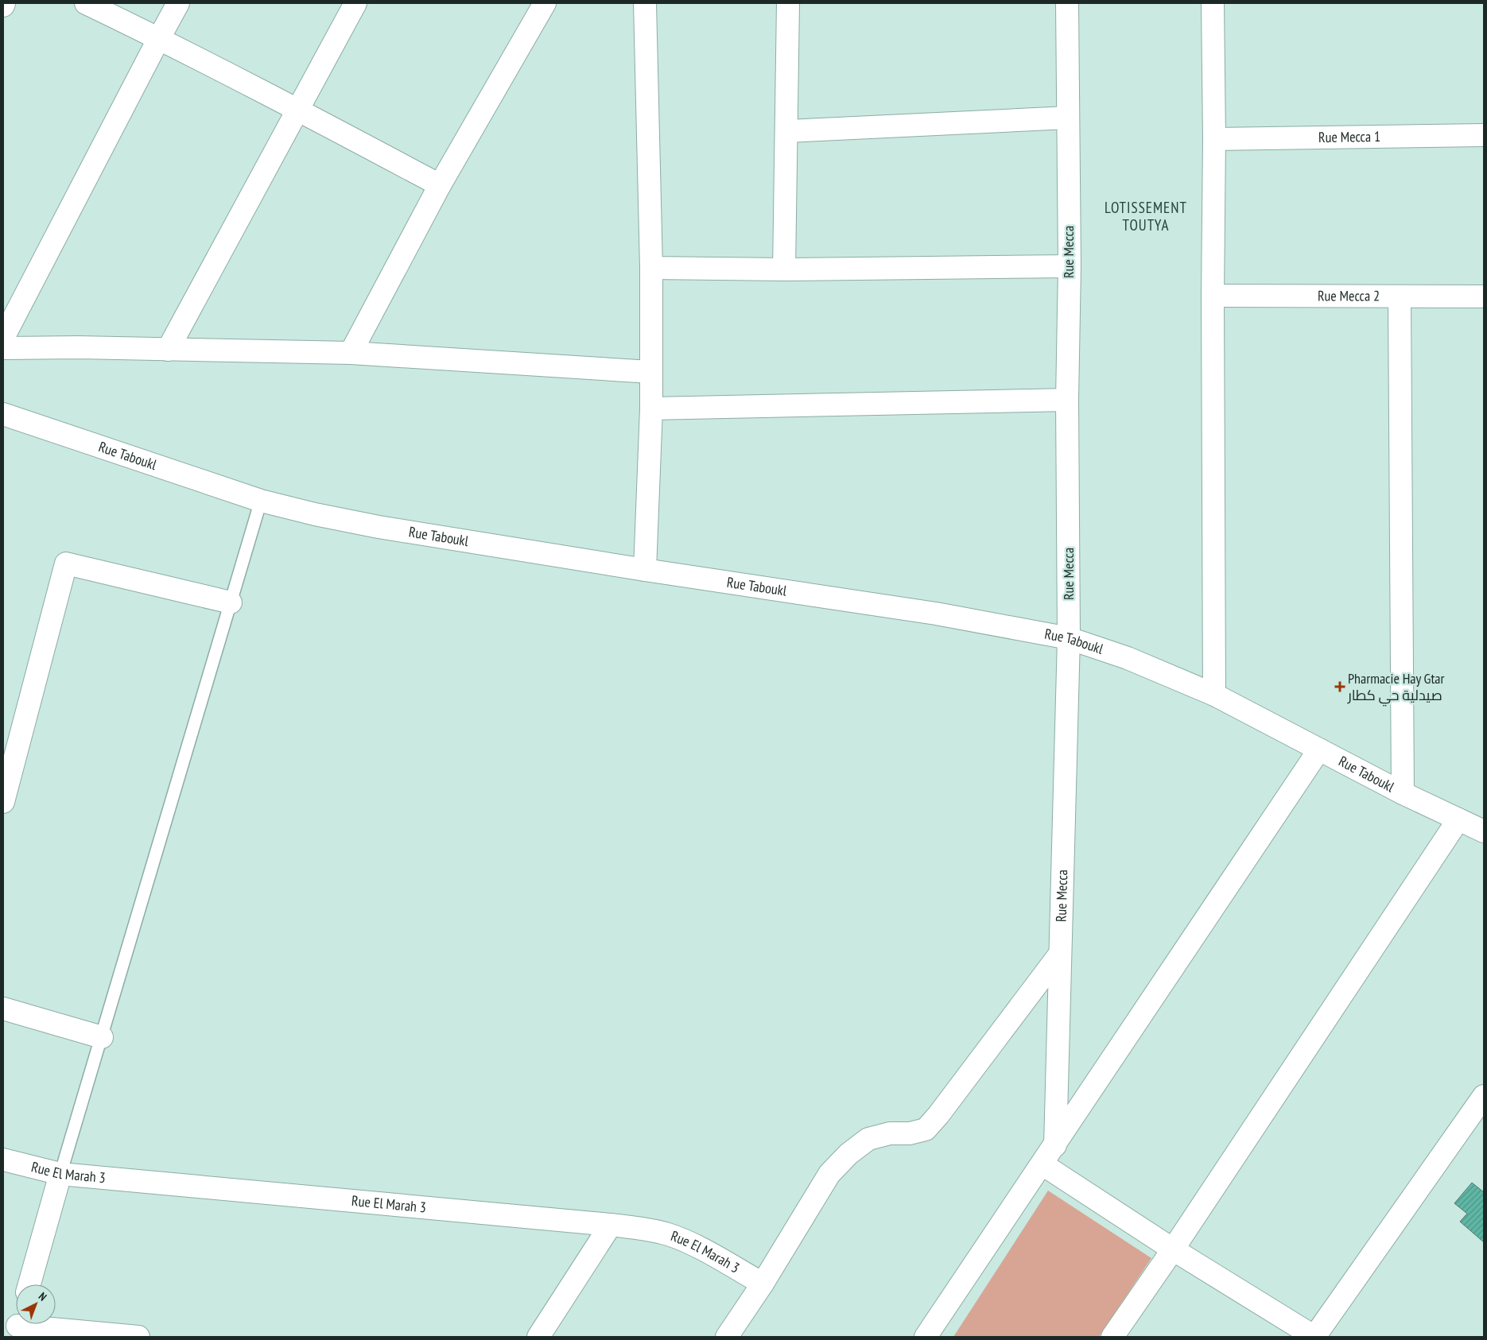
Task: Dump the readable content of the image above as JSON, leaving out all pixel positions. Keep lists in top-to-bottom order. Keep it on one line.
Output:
{"streets":{"street":["Rue Mecca 1","Rue Mecca","Rue Mecca 2","Rue Taboukl","Rue El Marah 3"]},"crossings":[["Rue Mecca","Rue Taboukl"]],"districts":["LOTISSEMENT TOUTYA"],"places":{"health":["Pharmacie Hay Gtar صيدلية حي كطار"]},"north":"top right"}
